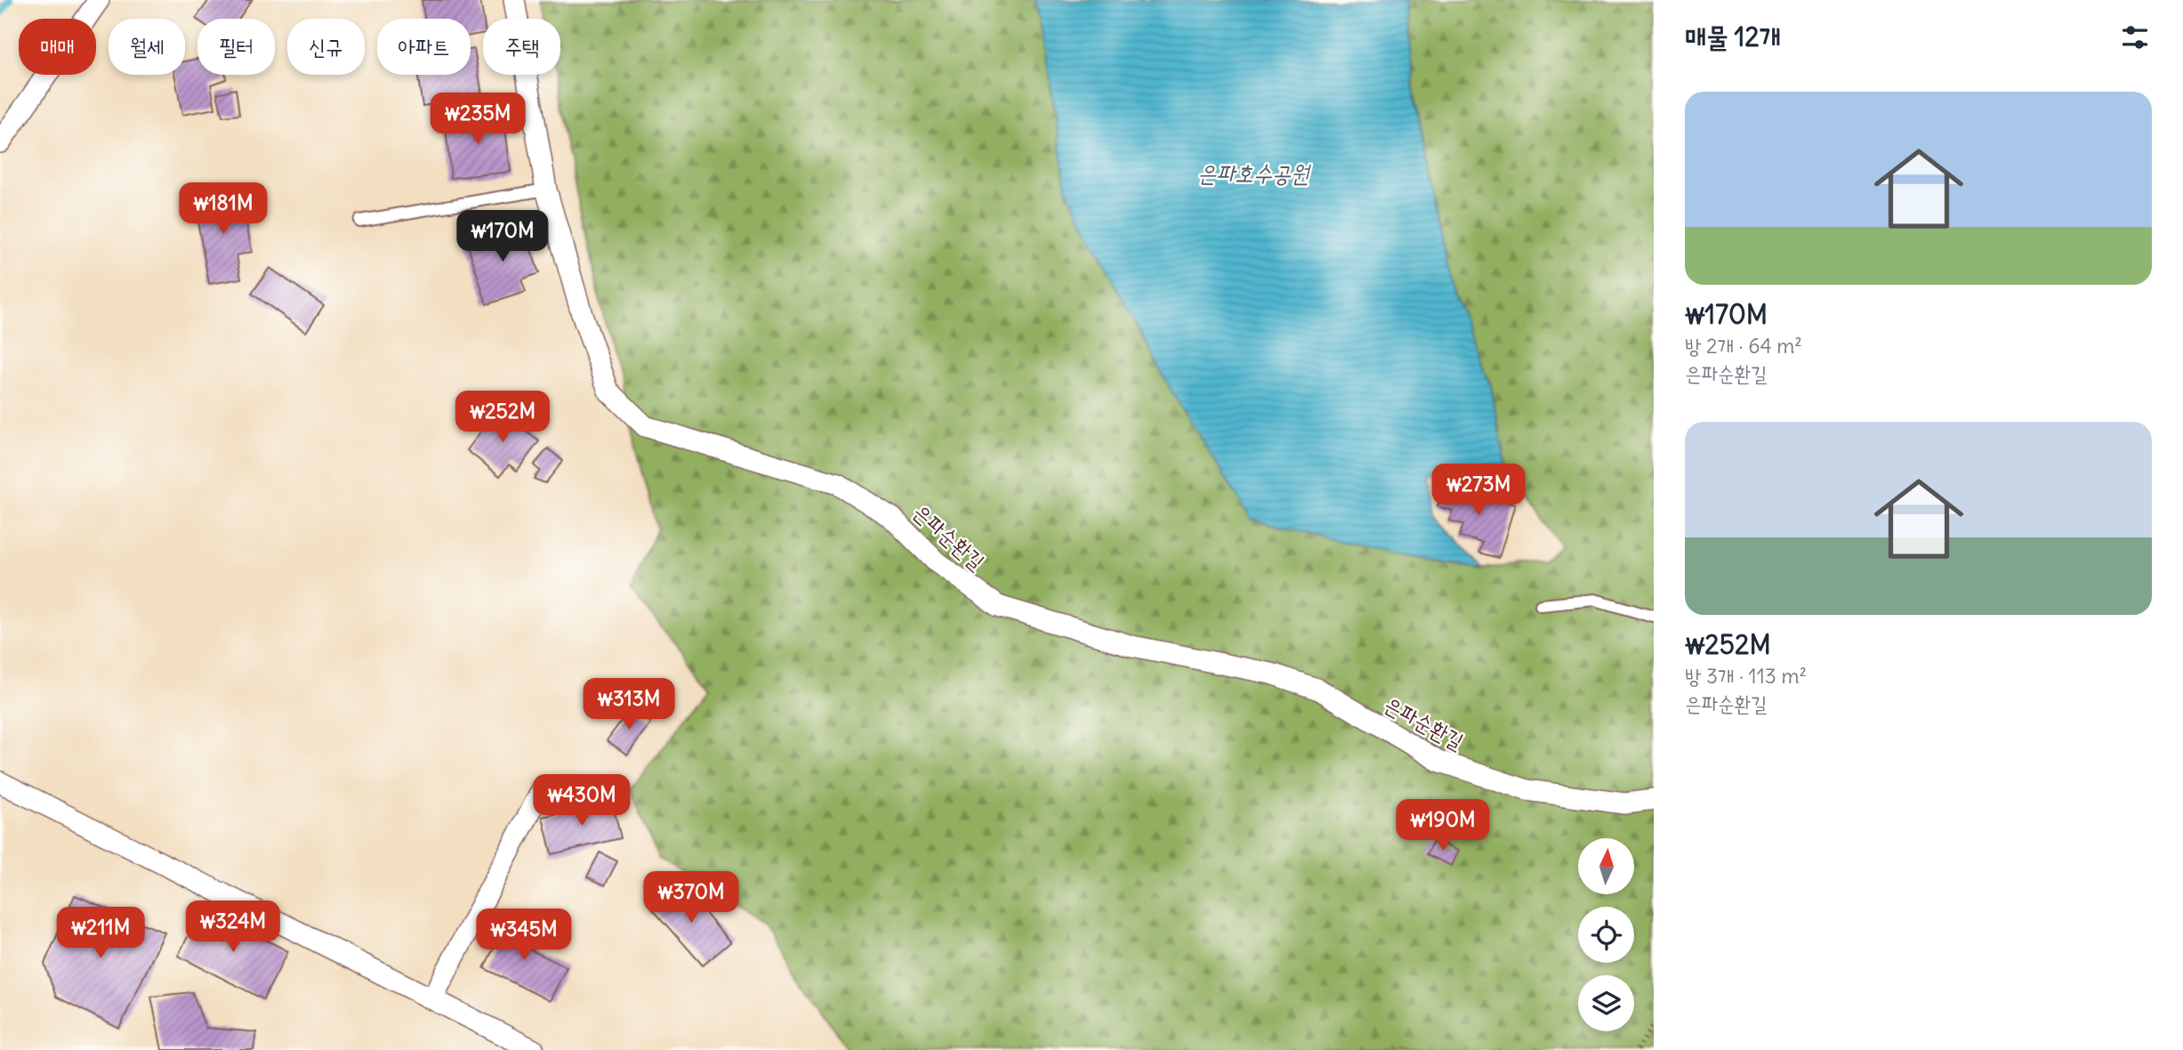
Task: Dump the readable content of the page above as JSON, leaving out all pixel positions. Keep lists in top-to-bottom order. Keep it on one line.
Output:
{"streets":{"street":["은파순환길"]},"water":["은파호수공원"],"north":"top","page":{"heading":"매물 12개","chip":["매매","월세","필터","신규","아파트","주택"],"list":[{"name":"₩170M","note":"방 2개 · 64 m² · 은파순환길"},{"name":"₩252M","note":"방 3개 · 113 m² · 은파순환길"}],"price":["₩235M","₩181M","₩170M","₩252M","₩273M","₩313M","₩430M","₩190M","₩370M","₩324M","₩211M","₩345M"]}}
